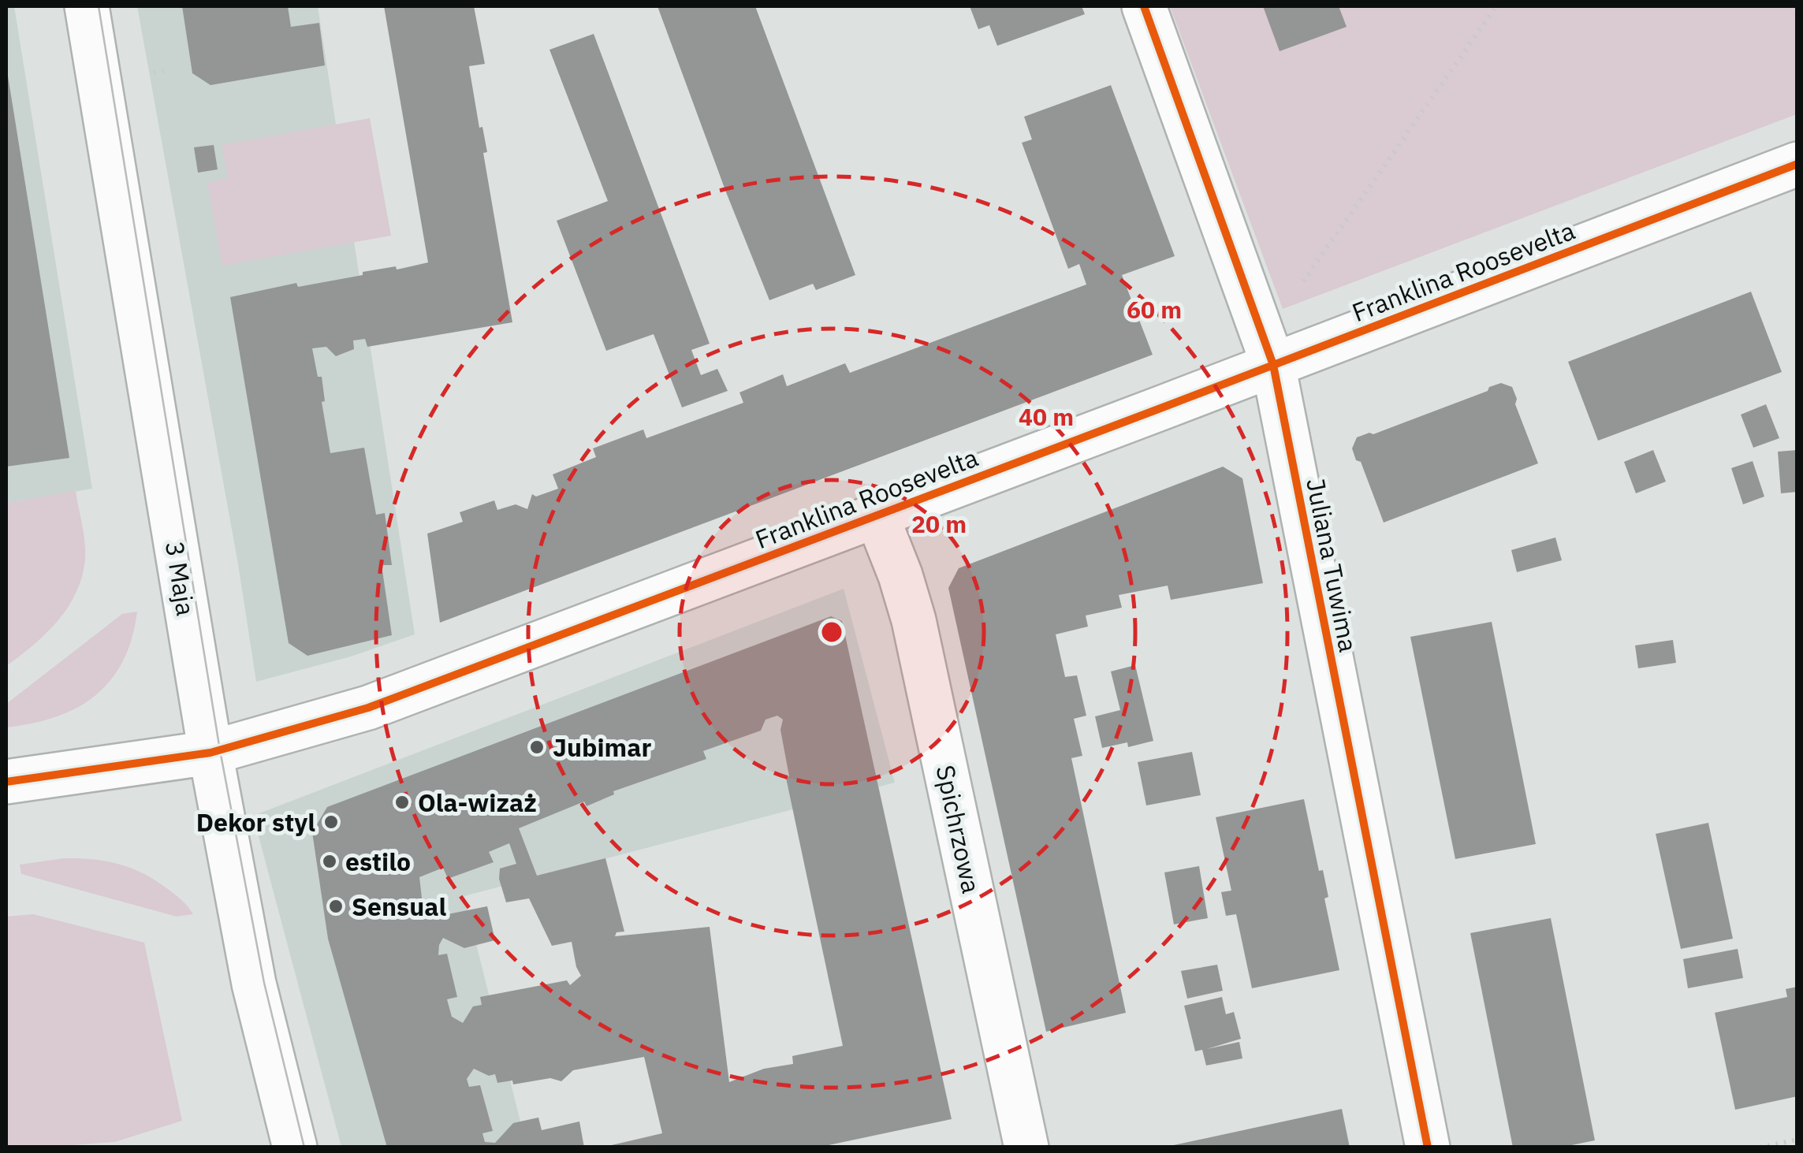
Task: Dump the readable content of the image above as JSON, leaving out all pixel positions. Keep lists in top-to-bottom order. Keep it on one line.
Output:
{"streets":{"street":["Franklina Roosevelta","Juliana Tuwima","3 Maja","Spichrzowa"]},"crossings":[["Franklina Roosevelta","Juliana Tuwima"],["Franklina Roosevelta","3 Maja"],["Franklina Roosevelta","Spichrzowa"]],"places":["Jubimar","Ola-wizaż","Dekor styl","estilo","Sensual"],"rings":["60 m","40 m","20 m"]}
